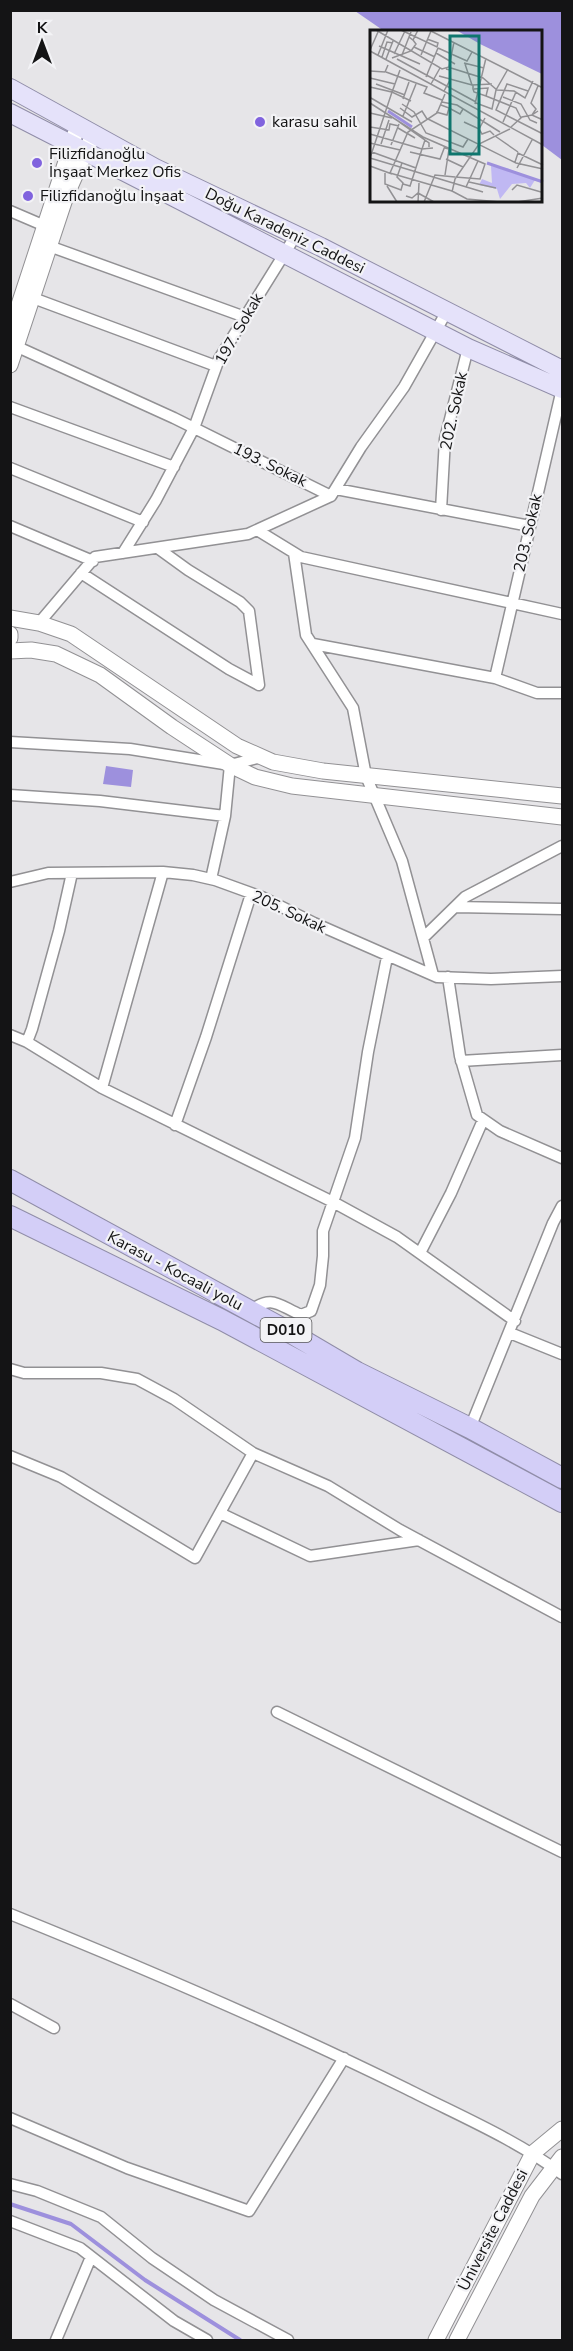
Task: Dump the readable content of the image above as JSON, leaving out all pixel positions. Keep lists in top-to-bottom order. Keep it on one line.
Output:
{"streets":{"highway":["Karasu - Kocaali yolu","D010"],"main road":["Doğu Karadeniz Caddesi","Üniversite Caddesi"],"street":["197. Sokak","202. Sokak","193. Sokak","203. Sokak","205. Sokak"]},"crossings":[["Doğu Karadeniz Caddesi","197. Sokak"],["Doğu Karadeniz Caddesi","202. Sokak"],["Doğu Karadeniz Caddesi","203. Sokak"],["197. Sokak","193. Sokak"],["202. Sokak","193. Sokak"],["193. Sokak","203. Sokak"]],"places":["karasu sahil","Filizfidanoğlu İnşaat Merkez Ofis","Filizfidanoğlu İnşaat"],"north":"top"}
